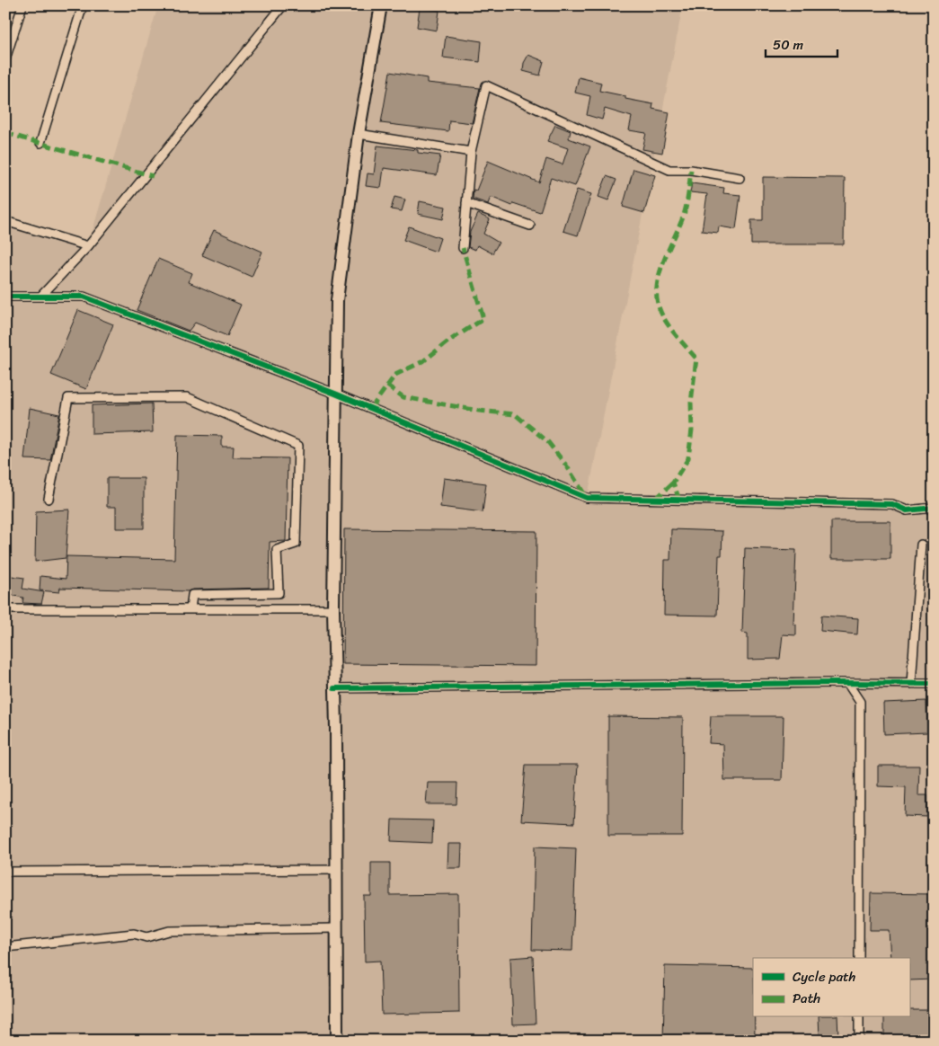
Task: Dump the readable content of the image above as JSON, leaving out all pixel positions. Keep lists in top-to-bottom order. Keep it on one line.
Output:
{"legend":["Cycle path","Path"],"scale_bar":"50 m"}
